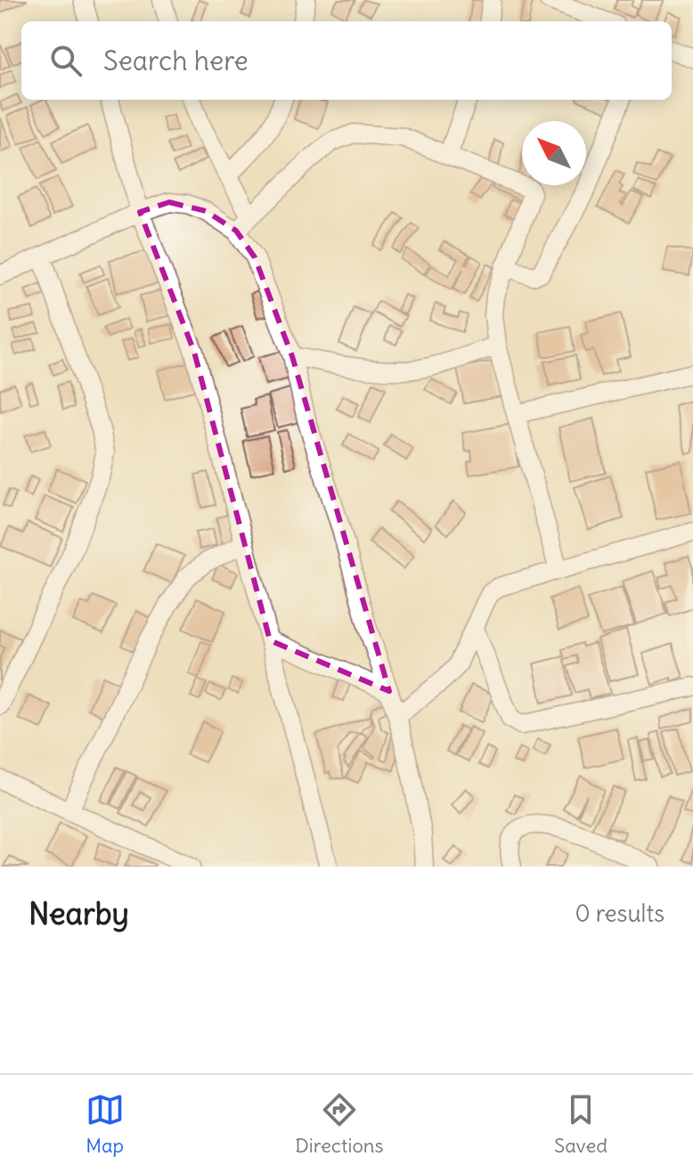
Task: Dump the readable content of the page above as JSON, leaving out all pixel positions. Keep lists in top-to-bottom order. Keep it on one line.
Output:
{"north":"top left","page":{"search":"Search here","heading":["Nearby","0 results"],"nav":["Map","Directions","Saved"]}}
